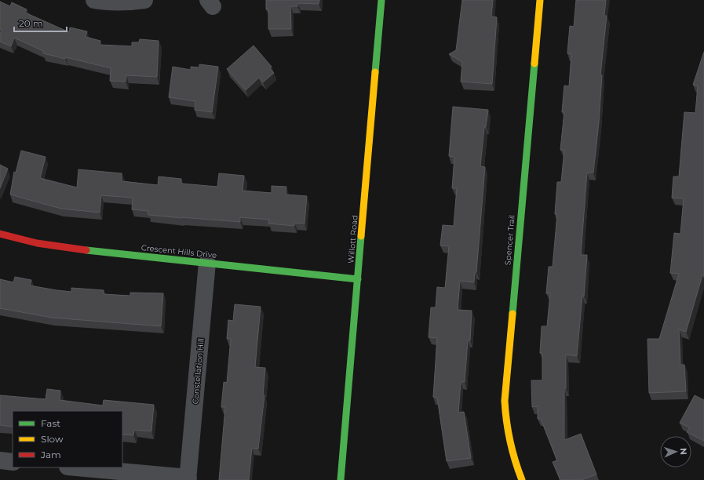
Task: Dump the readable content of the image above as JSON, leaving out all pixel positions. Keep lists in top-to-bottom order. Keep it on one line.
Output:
{"streets":{"street":["Willott Road","Spencer Trail","Crescent Hills Drive","Constellation Hill"]},"crossings":[["Willott Road","Crescent Hills Drive"],["Crescent Hills Drive","Constellation Hill"]],"legend":["Fast","Slow","Jam"],"scale_bar":"20 m","north":"right"}
